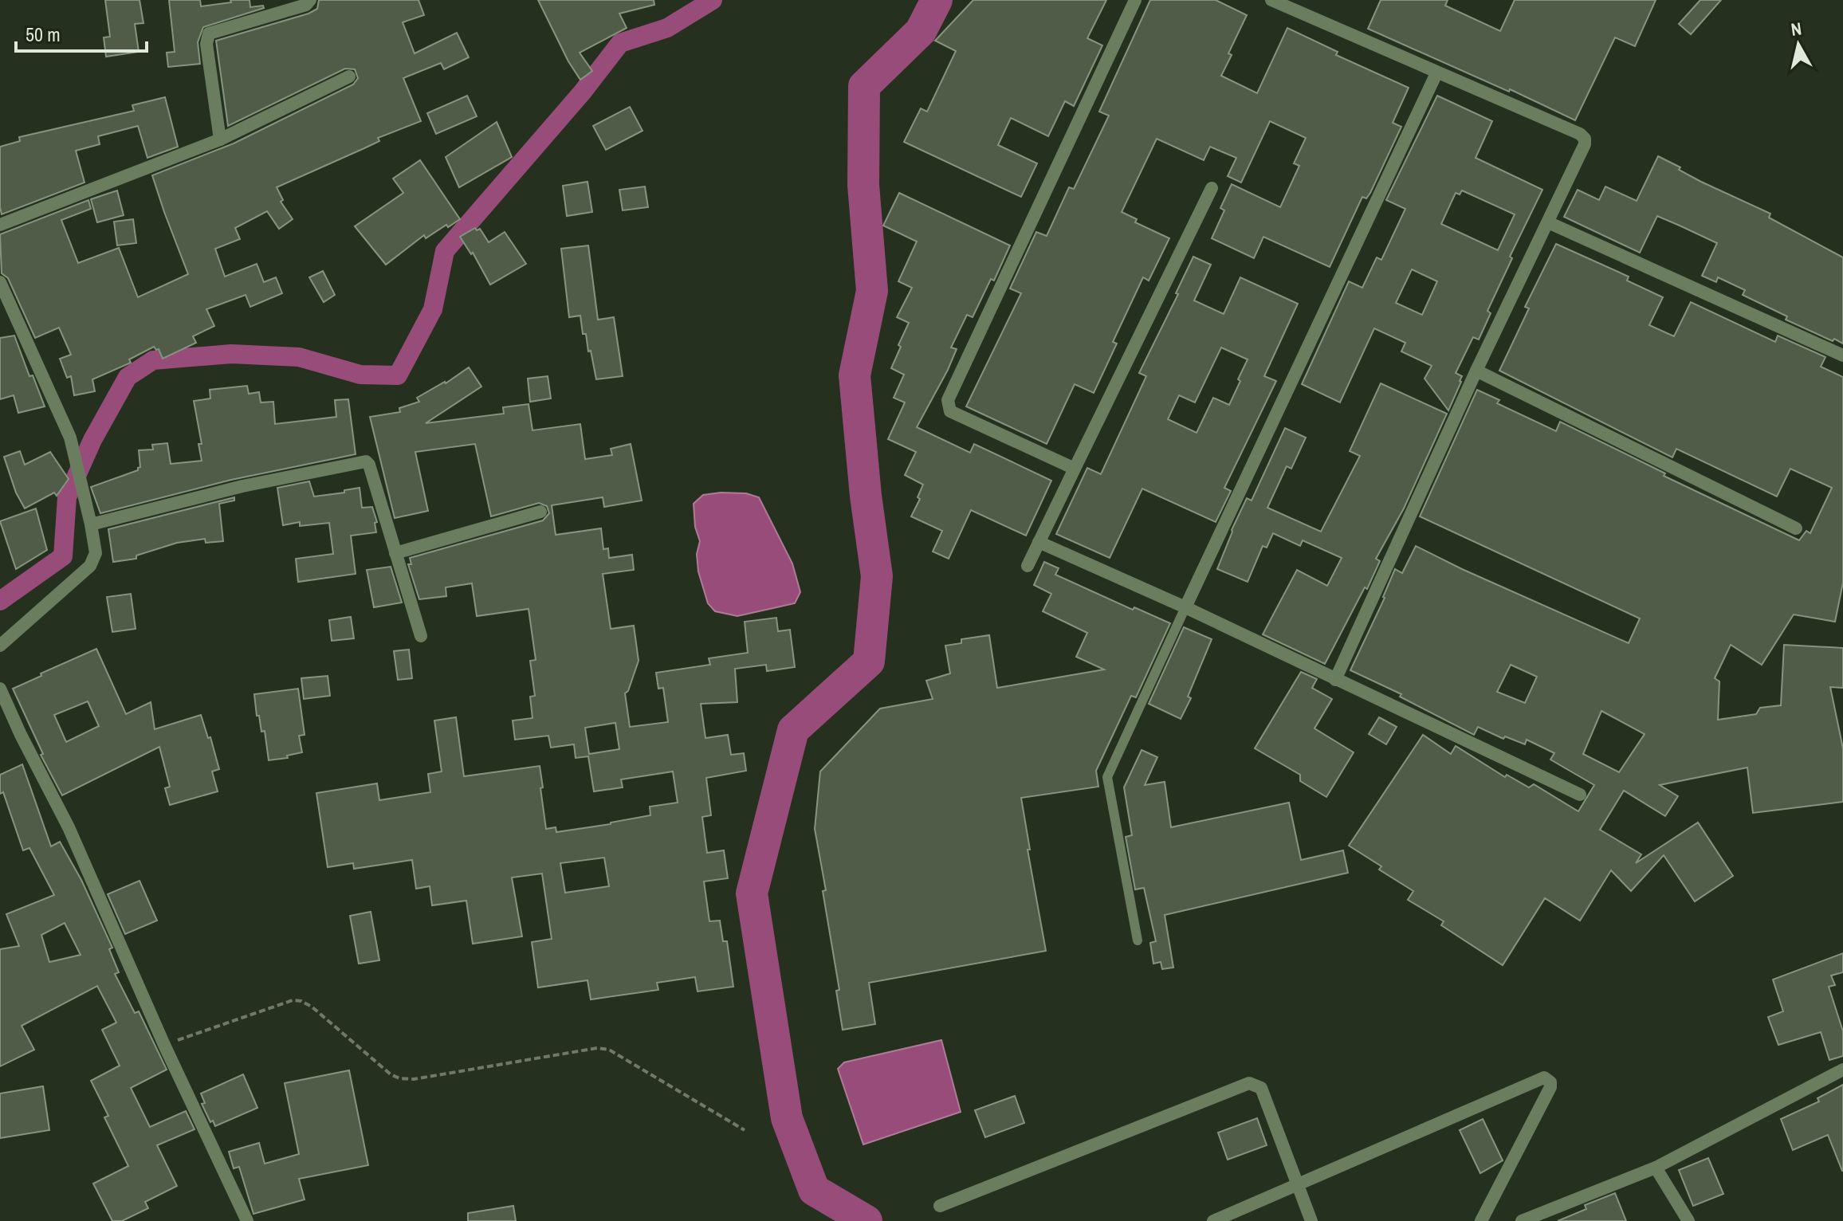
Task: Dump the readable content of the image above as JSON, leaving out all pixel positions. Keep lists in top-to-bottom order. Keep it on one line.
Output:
{"scale_bar":"50 m","north":"top"}
